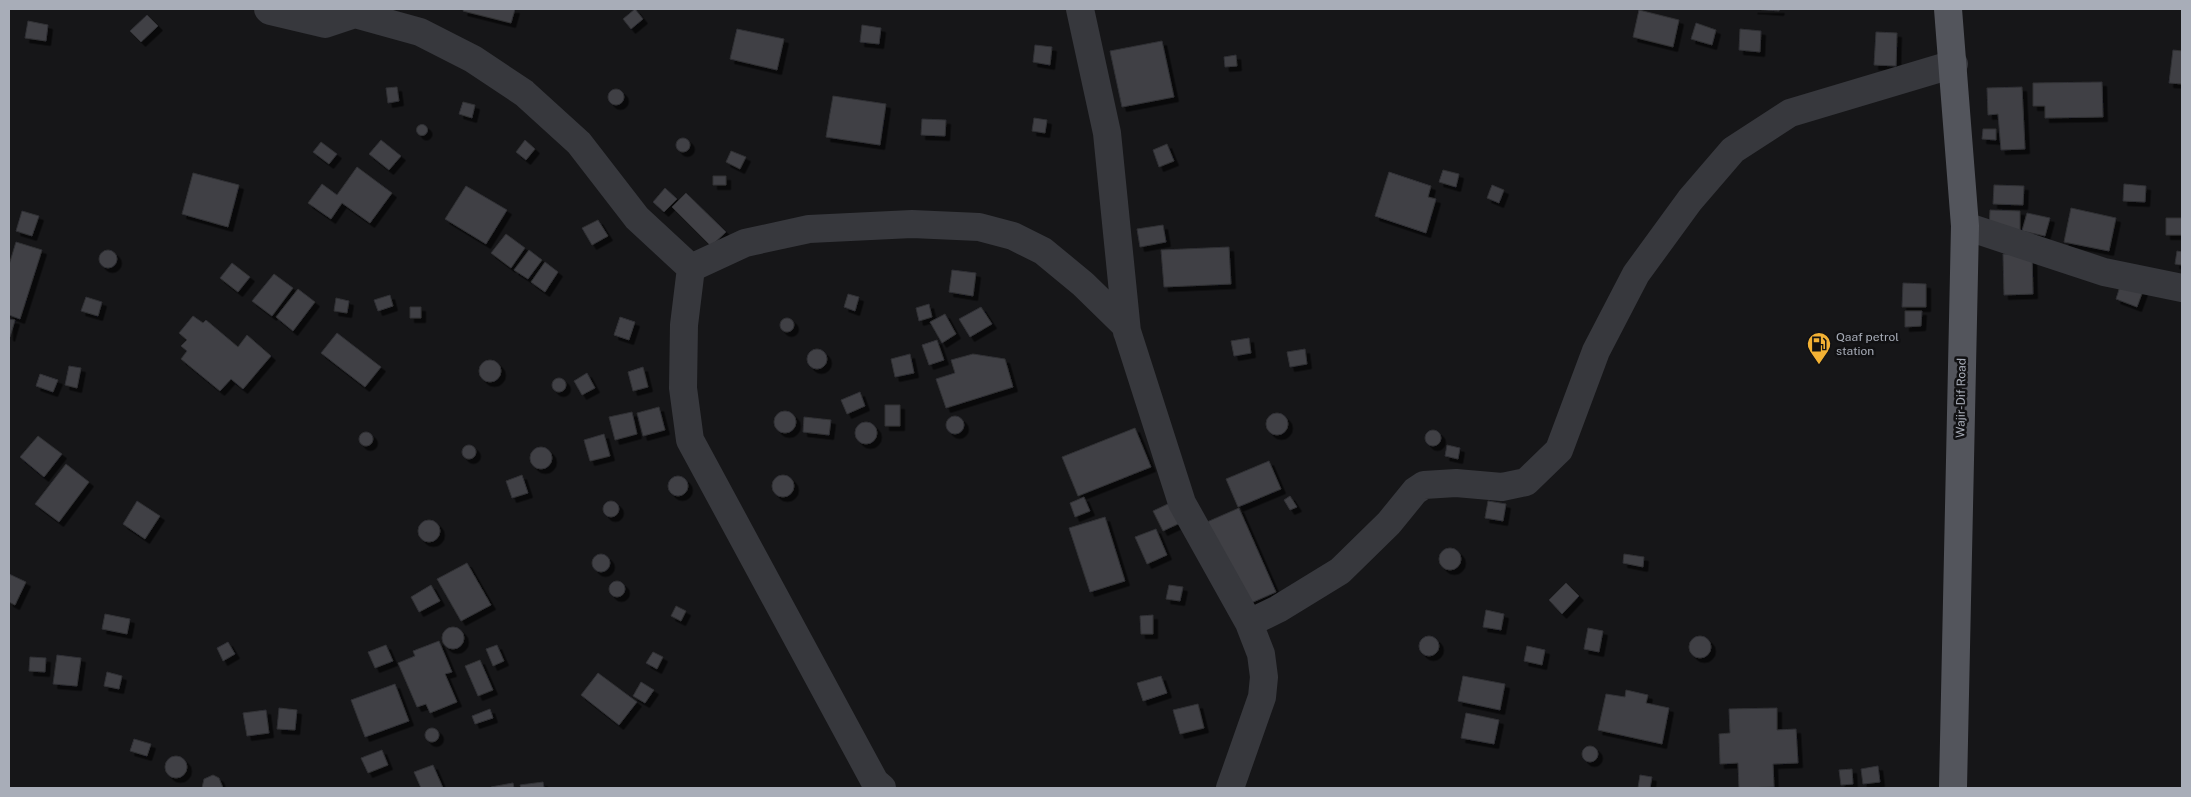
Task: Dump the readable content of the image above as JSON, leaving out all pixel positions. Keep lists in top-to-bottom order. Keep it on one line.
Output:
{"streets":{"main road":["Wajir-Dif Road"]},"places":{"fuel station":["Qaaf petrol station"]}}
